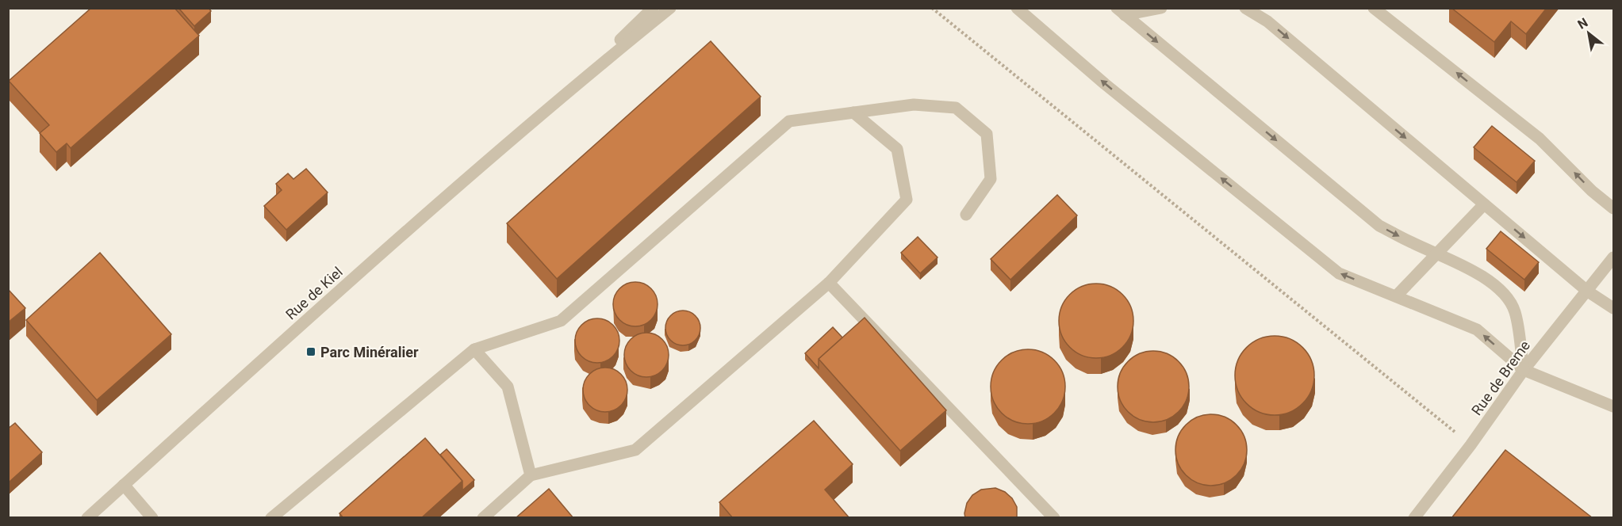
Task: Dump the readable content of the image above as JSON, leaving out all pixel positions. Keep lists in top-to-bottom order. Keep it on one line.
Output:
{"streets":{"street":["Rue de Kiel","Rue de Breme"]},"places":{"transit":["Parc Minéralier"]},"north":"top left"}
